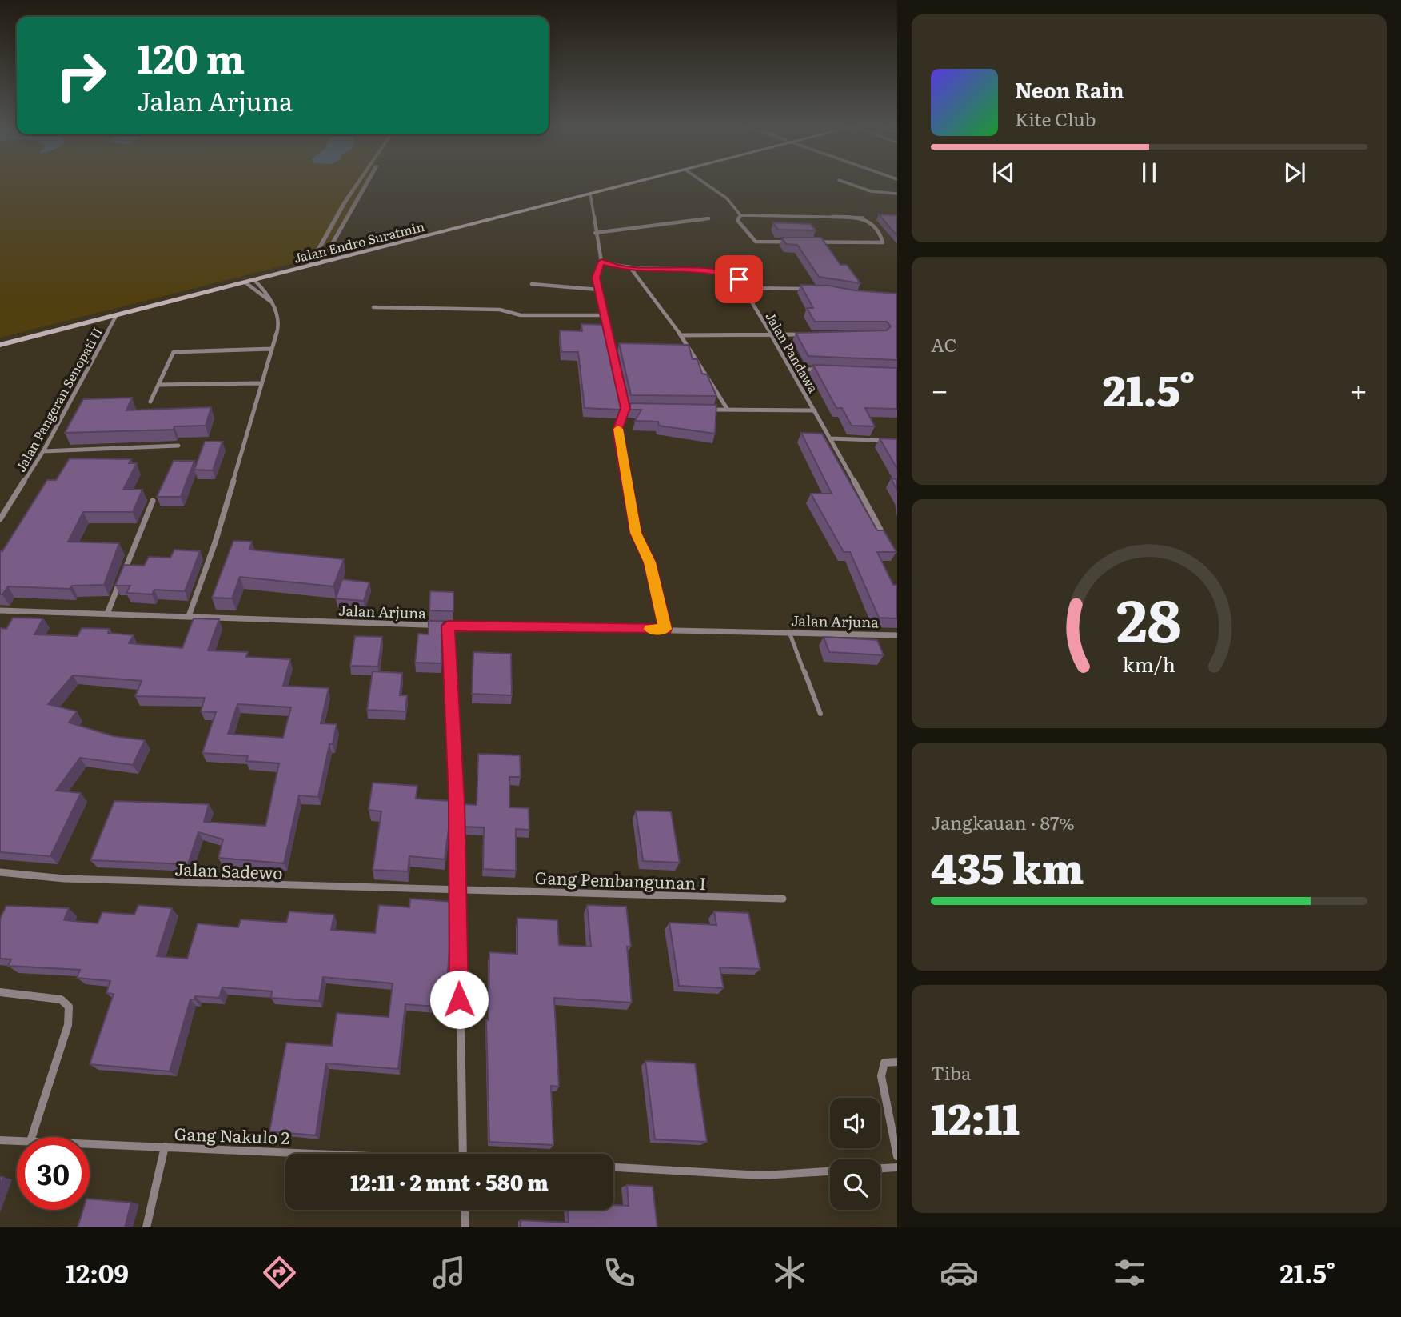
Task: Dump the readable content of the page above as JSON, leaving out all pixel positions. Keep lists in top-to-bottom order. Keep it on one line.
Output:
{"streets":{"main road":["Jalan Endro Suratmin"],"street":["Jalan Pandawa","Jalan Pangeran Senopati II","Jalan Arjuna","Jalan Sadewo","Gang Pembangunan I","Gang Nakulo 2"]},"crossings":[["Jalan Endro Suratmin","Jalan Pangeran Senopati II"],["Jalan Sadewo","Gang Pembangunan I"]],"page":{"turn":["120 m","Jalan Arjuna"],"song":["Neon Rain","Kite Club"],"tile":["AC",["Jangkauan · 87%","435 km"],["Tiba","12:11"]],"heat":["−","21.5°","+"],"limit":"30","trip":"12:11 · 2 mnt · 580 m","tabs":["12:09","21.5°"],"gauge":["28","km/h"]}}
